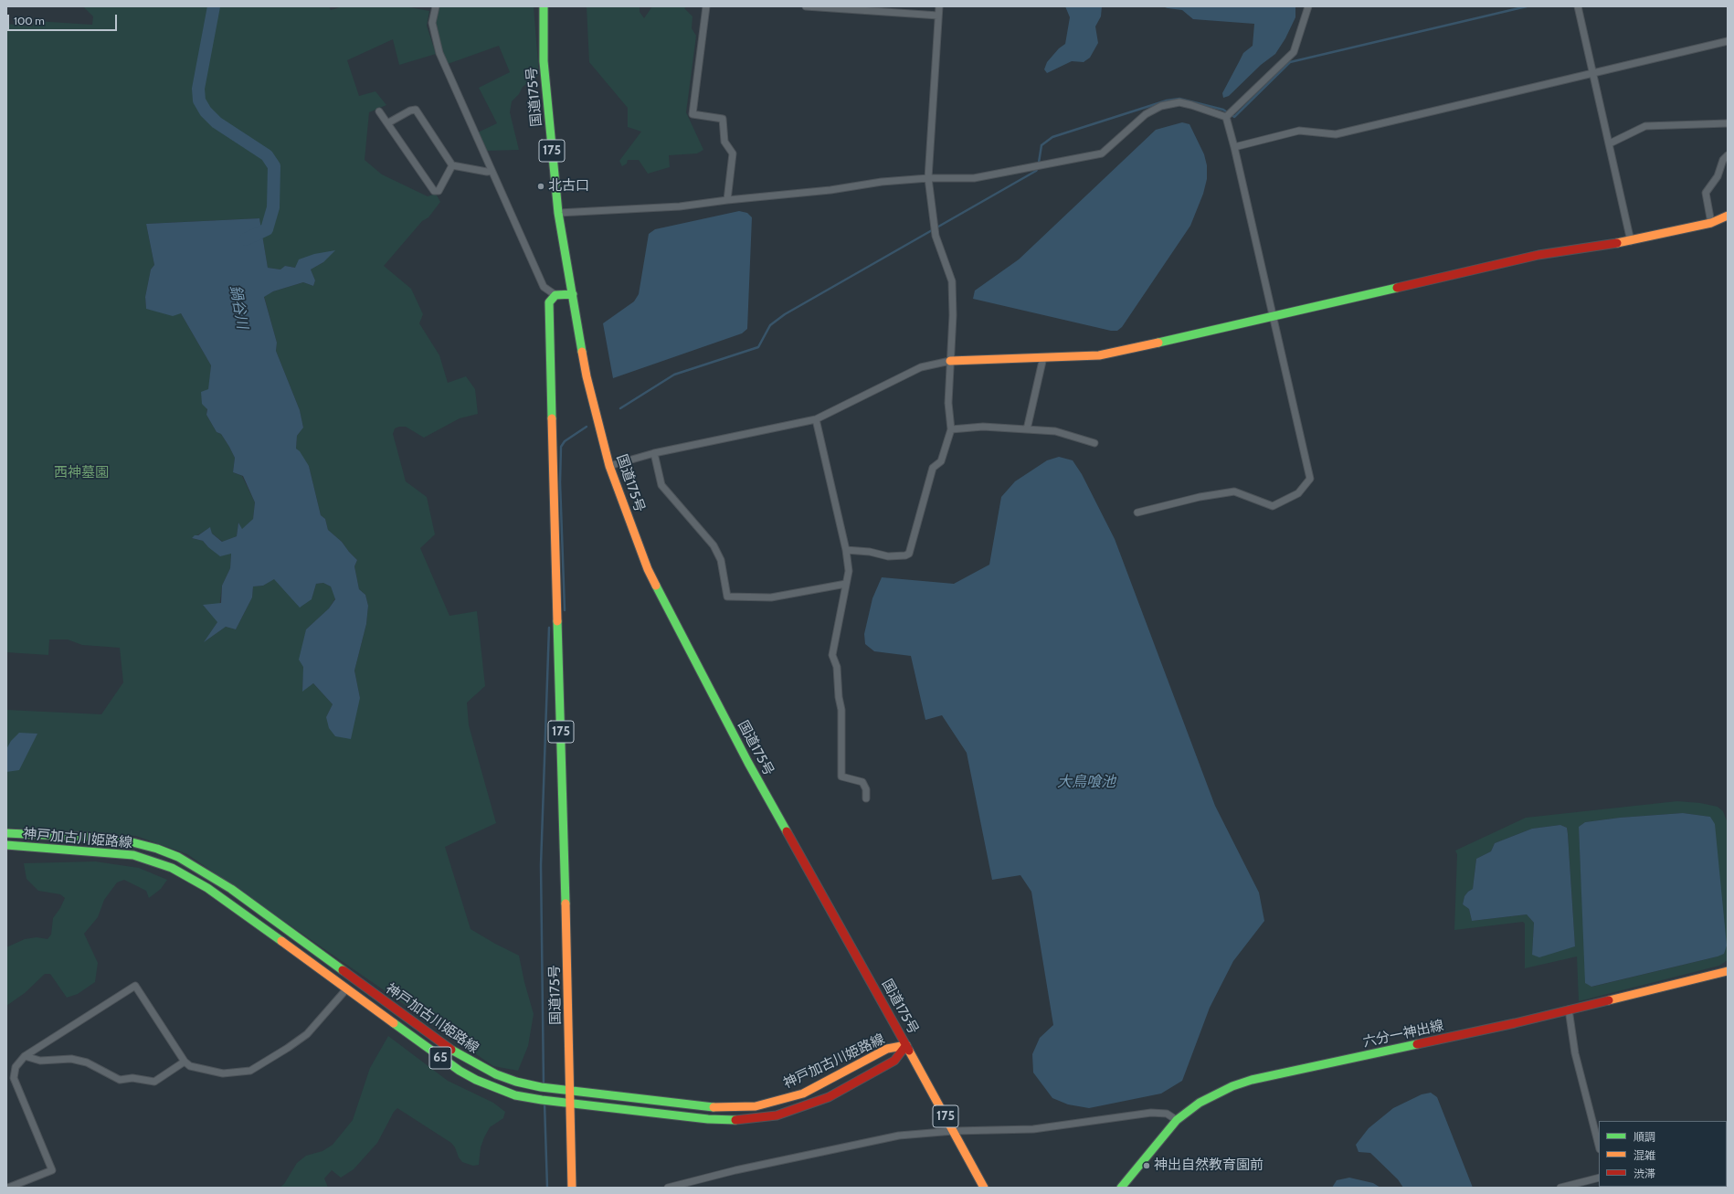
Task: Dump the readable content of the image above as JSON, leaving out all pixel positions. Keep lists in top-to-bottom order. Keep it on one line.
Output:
{"streets":{"main road":["国道175号","175","神戸加古川姫路線","六分一神出線","65"]},"crossings":[["国道175号","神戸加古川姫路線"]],"water":["鍋谷川","大鳥喰池"],"parks":["西神墓園"],"places":["北古口","神出自然教育園前"],"legend":["順調","混雑","渋滞"],"scale_bar":"100 m"}
